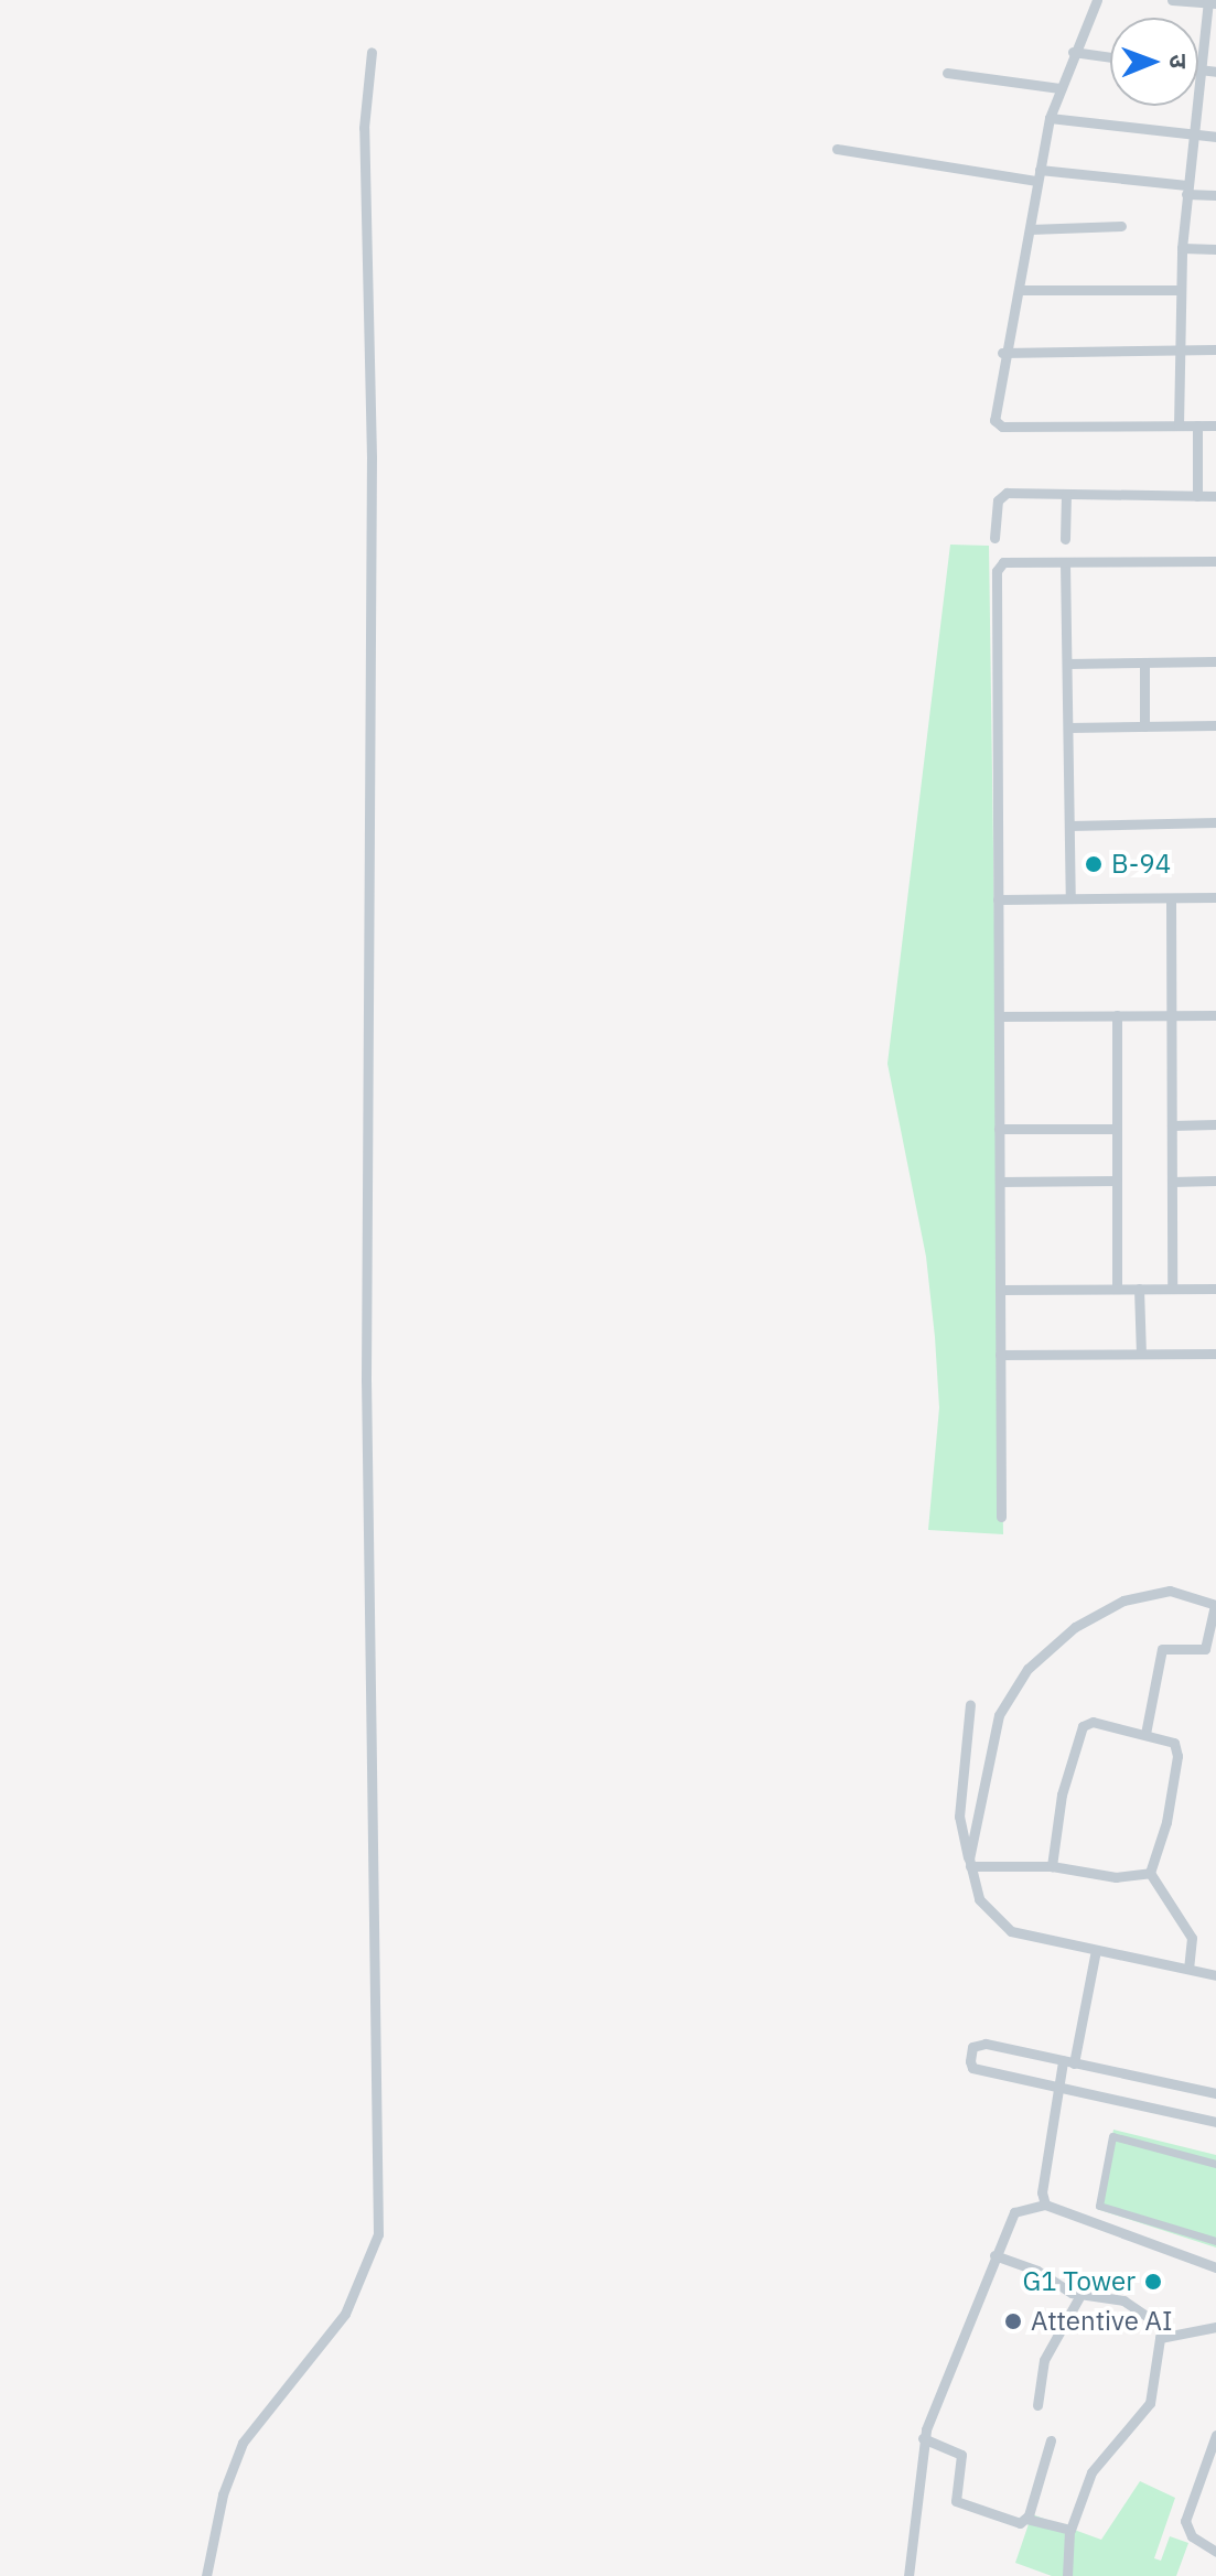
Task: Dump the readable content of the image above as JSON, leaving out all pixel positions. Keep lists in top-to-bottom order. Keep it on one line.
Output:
{"places":["B-94","G1 Tower","Attentive AI"],"north":"right"}
